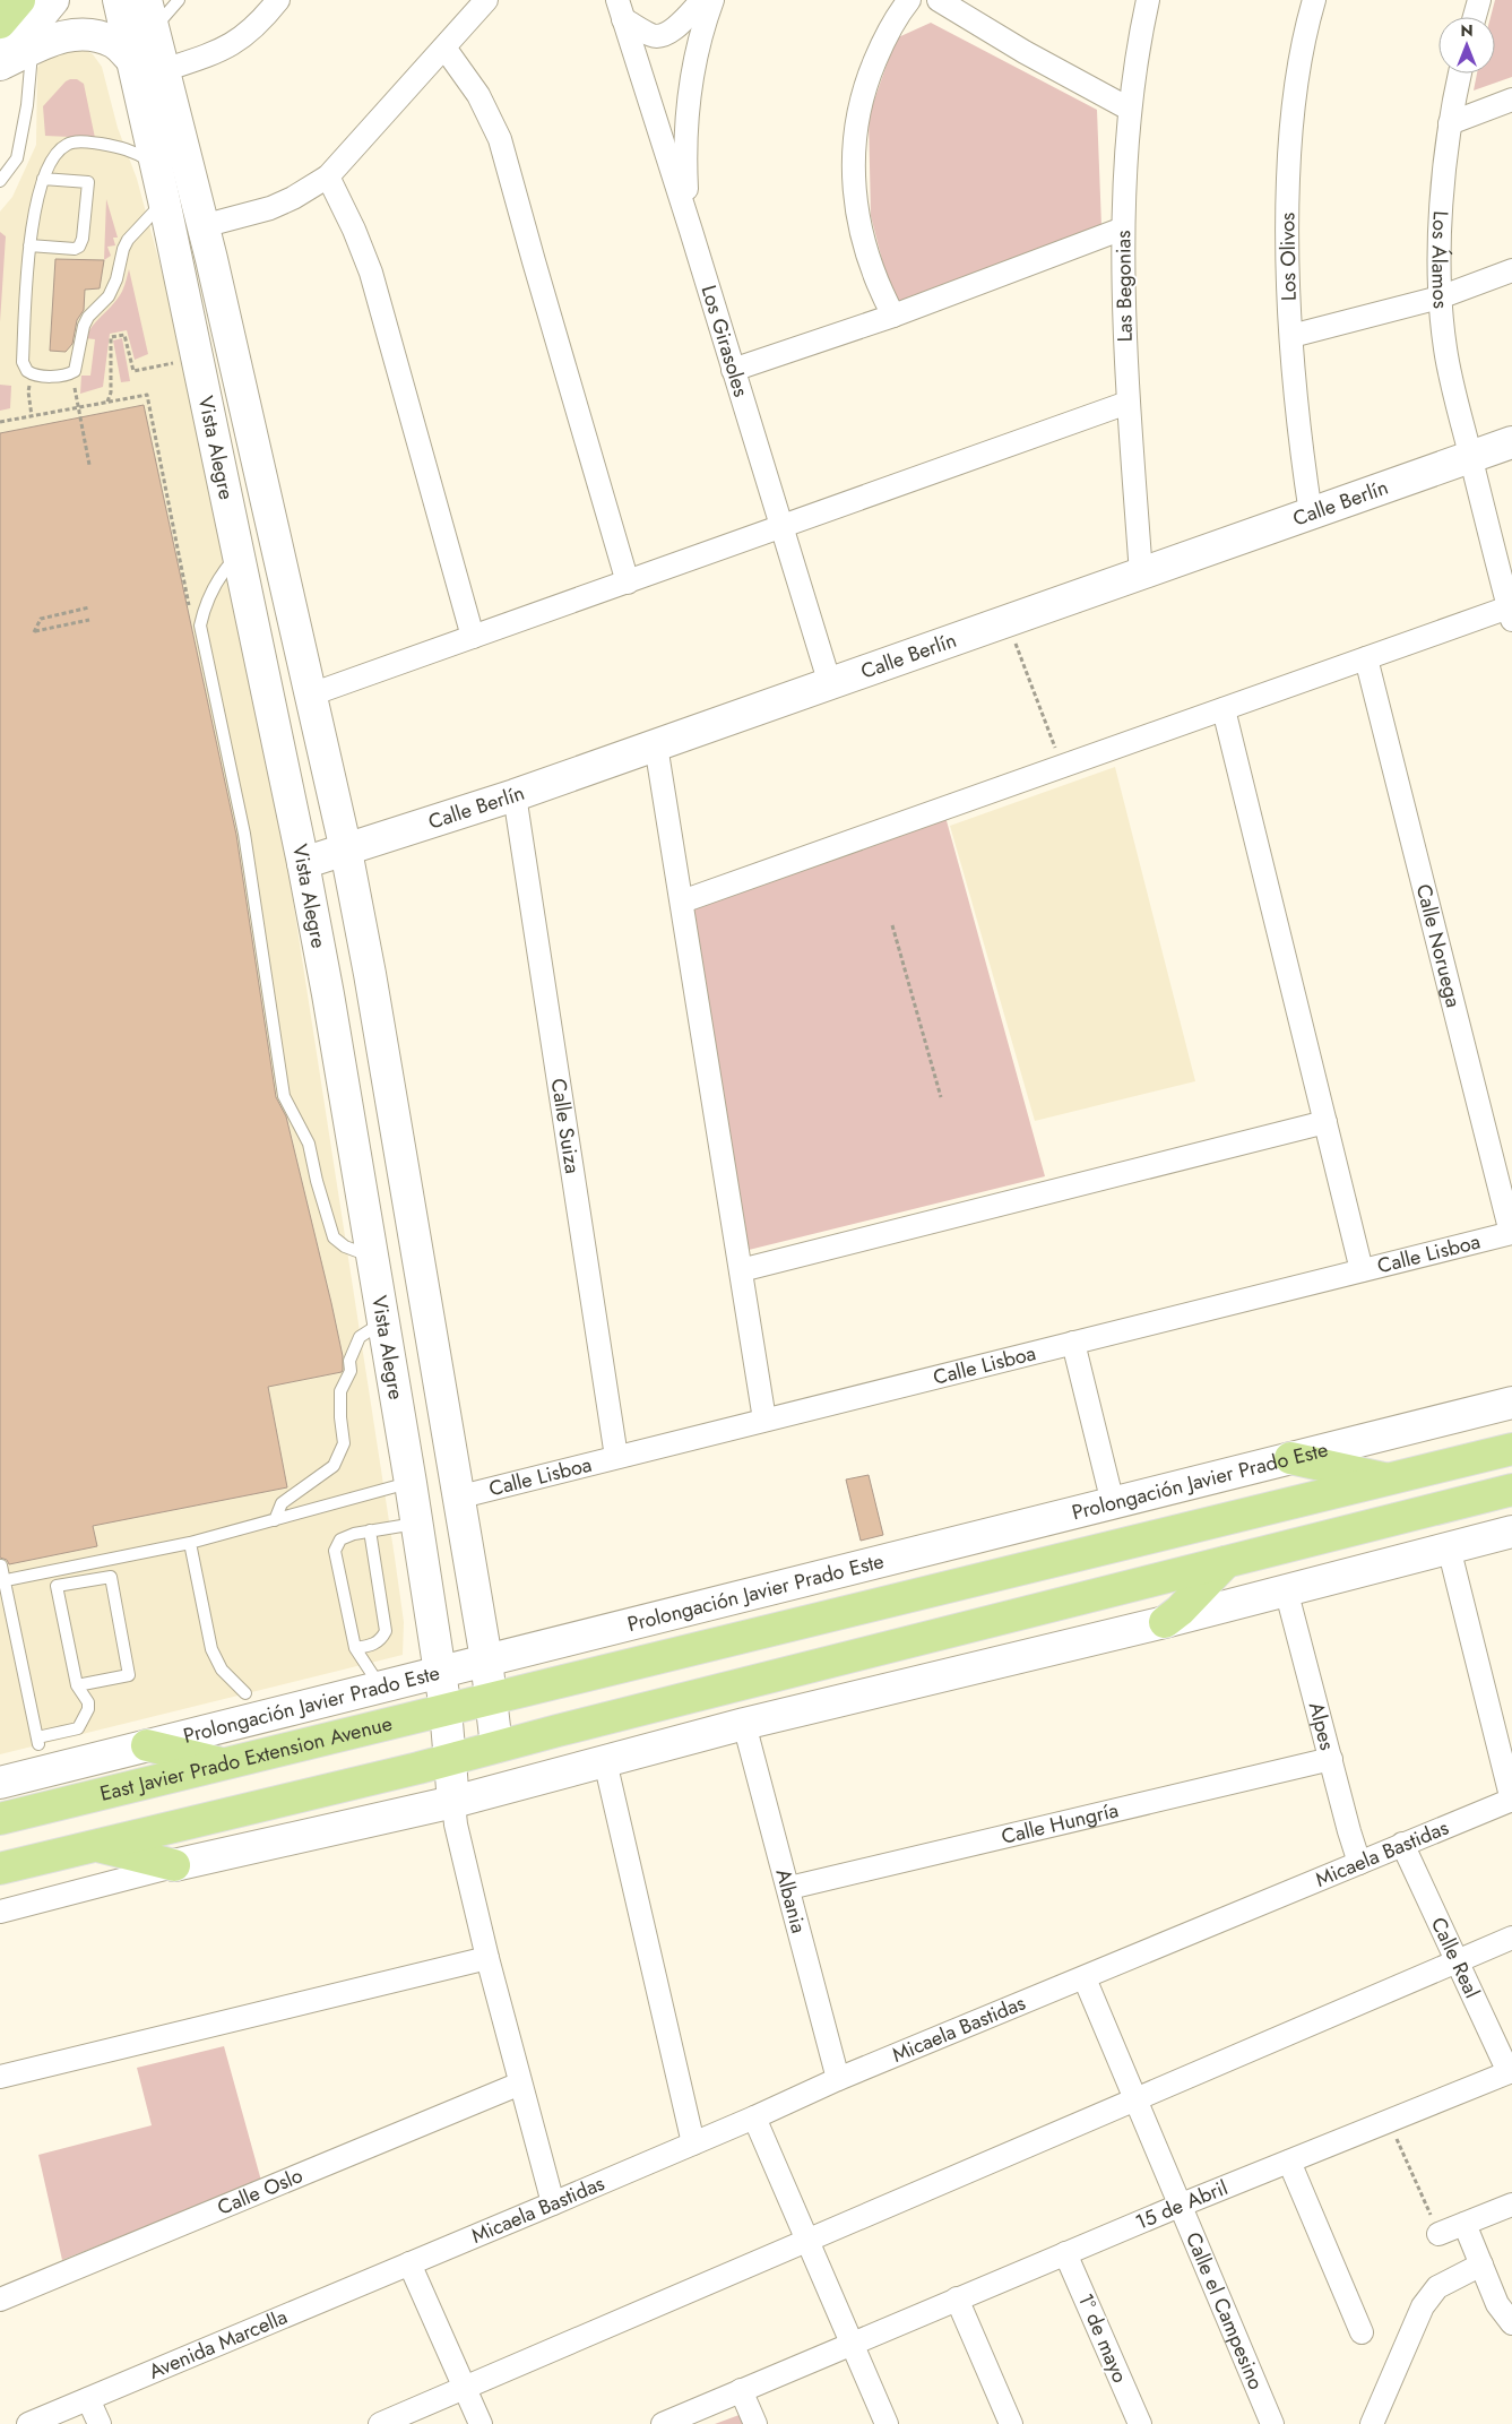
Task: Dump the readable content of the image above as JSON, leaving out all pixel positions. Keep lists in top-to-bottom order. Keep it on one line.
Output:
{"streets":{"main road":["Prolongación Javier Prado Este","East Javier Prado Extension Avenue"],"street":["Los Olivos","Los Álamos","Las Begonias","Los Girasoles","Vista Alegre","Calle Berlín","Calle Noruega","Calle Suiza","Calle Lisboa","Alpes","Calle Hungría","Micaela Bastidas","Albania","Calle Real","Calle Oslo","15 de Abril","Calle el Campesino","1º de mayo","Avenida Marcella"]},"crossings":[["Los Olivos","Calle Berlín"],["Los Álamos","Calle Berlín"],["Las Begonias","Calle Berlín"],["Los Girasoles","Calle Berlín"],["Vista Alegre","Calle Berlín"],["Vista Alegre","Calle Lisboa"],["Vista Alegre","Prolongación Javier Prado Este"],["Vista Alegre","East Javier Prado Extension Avenue"],["Calle Berlín","Calle Suiza"],["Calle Noruega","Calle Lisboa"],["Calle Suiza","Calle Lisboa"],["Prolongación Javier Prado Este","East Javier Prado Extension Avenue"],["Alpes","Calle Hungría"],["Alpes","Micaela Bastidas"],["Calle Hungría","Albania"],["Micaela Bastidas","Albania"],["Micaela Bastidas","Calle Real"],["Micaela Bastidas","Calle el Campesino"],["Micaela Bastidas","Avenida Marcella"],["Calle Real","15 de Abril"],["15 de Abril","Calle el Campesino"],["15 de Abril","1º de mayo"]],"north":"top"}
